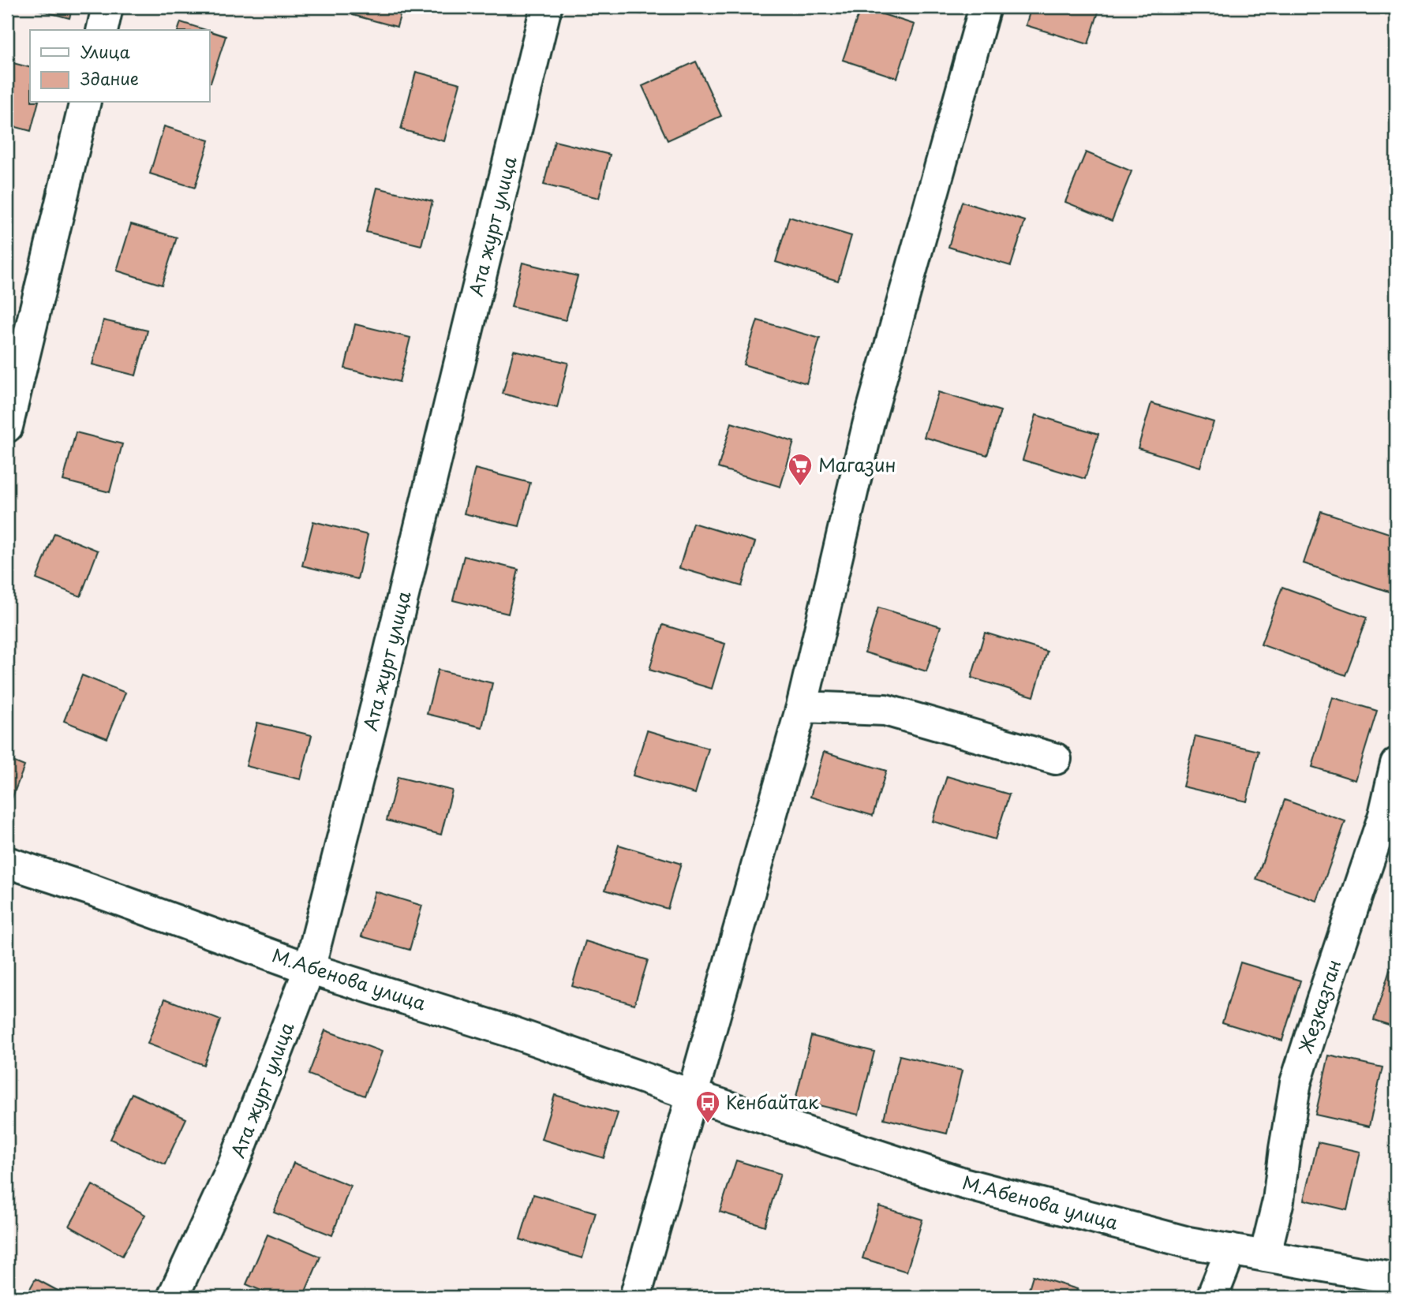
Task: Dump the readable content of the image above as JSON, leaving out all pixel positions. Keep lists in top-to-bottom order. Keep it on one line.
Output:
{"streets":{"street":["Ата журт улица","М.Абенова улица","Жезказган"]},"crossings":[["Ата журт улица","М.Абенова улица"],["М.Абенова улица","Жезказган"]],"places":{"supermarket":["Магазин"],"bus stop":["Кенбайтак"]},"legend":["Улица","Здание"]}
